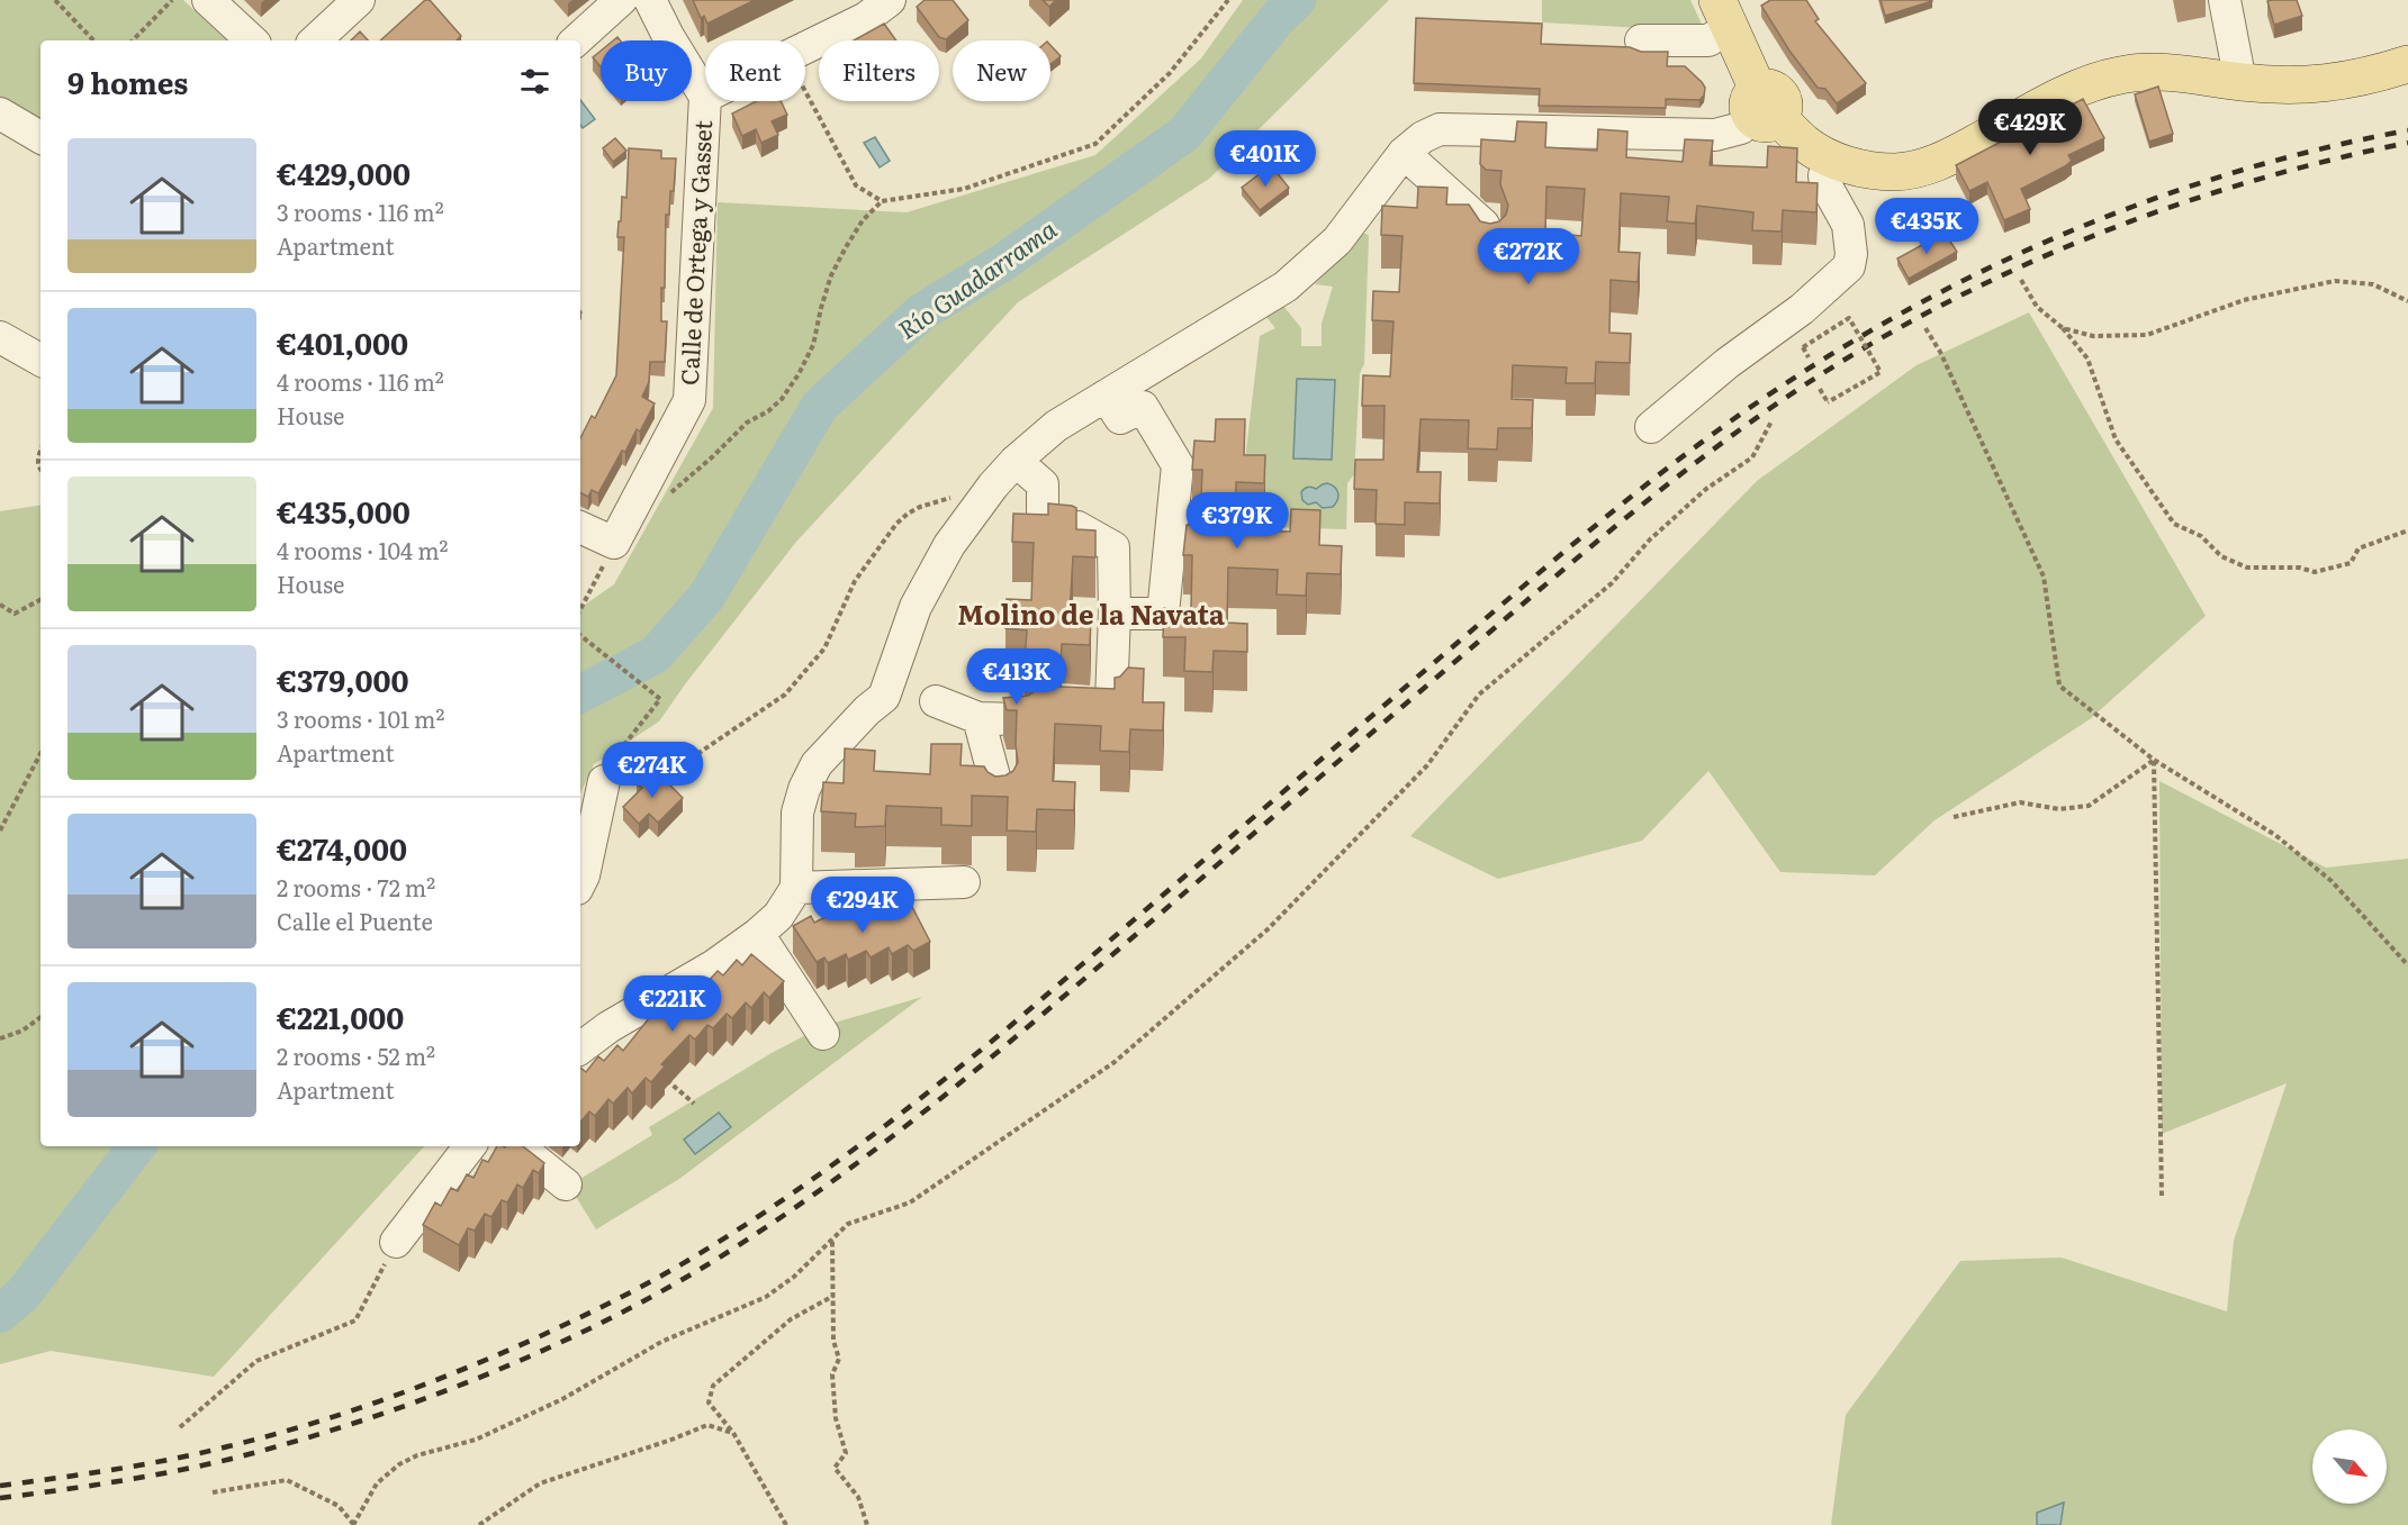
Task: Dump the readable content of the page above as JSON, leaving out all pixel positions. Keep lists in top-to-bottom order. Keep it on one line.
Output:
{"streets":{"street":["Calle de Ortega y Gasset"]},"districts":["Molino de la Navata"],"water":["Río Guadarrama"],"north":"bottom right","page":{"chip":["Buy","Rent","Filters","New"],"heading":"9 homes","price":["€429K","€401K","€435K","€272K","€379K","€413K","€274K","€294K","€221K"],"list":[{"name":"€429,000","note":"3 rooms · 116 m² · Apartment"},{"name":"€401,000","note":"4 rooms · 116 m² · House"},{"name":"€435,000","note":"4 rooms · 104 m² · House"},{"name":"€379,000","note":"3 rooms · 101 m² · Apartment"},{"name":"€274,000","note":"2 rooms · 72 m² · Calle el Puente"},{"name":"€221,000","note":"2 rooms · 52 m² · Apartment"}]}}
